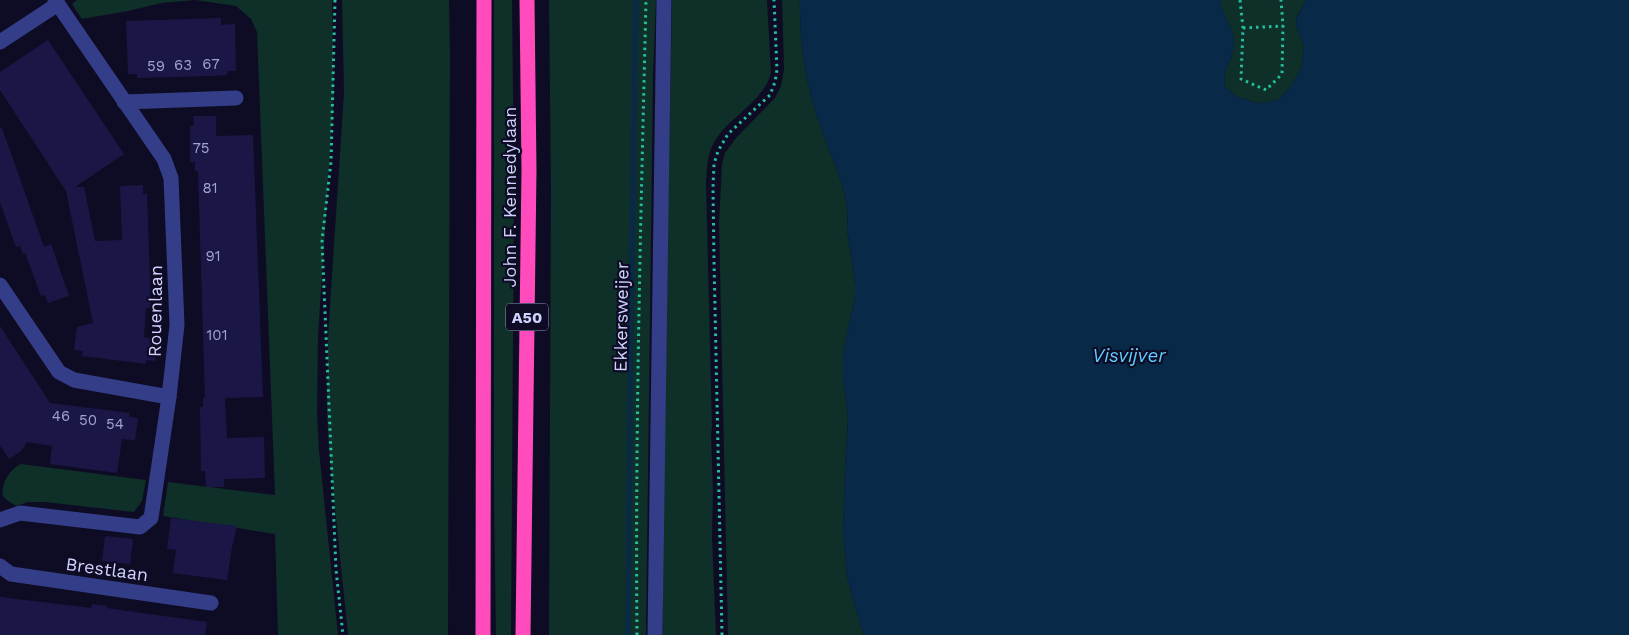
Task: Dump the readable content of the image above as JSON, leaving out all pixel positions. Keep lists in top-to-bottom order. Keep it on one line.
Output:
{"streets":{"highway":["John F. Kennedylaan","A50"],"street":["Rouenlaan","Brestlaan"],"path":["Ekkersweijer"]},"water":["Visvijver"],"house_numbers":["67","63","59","75","81","91","101","46","50","54"]}
